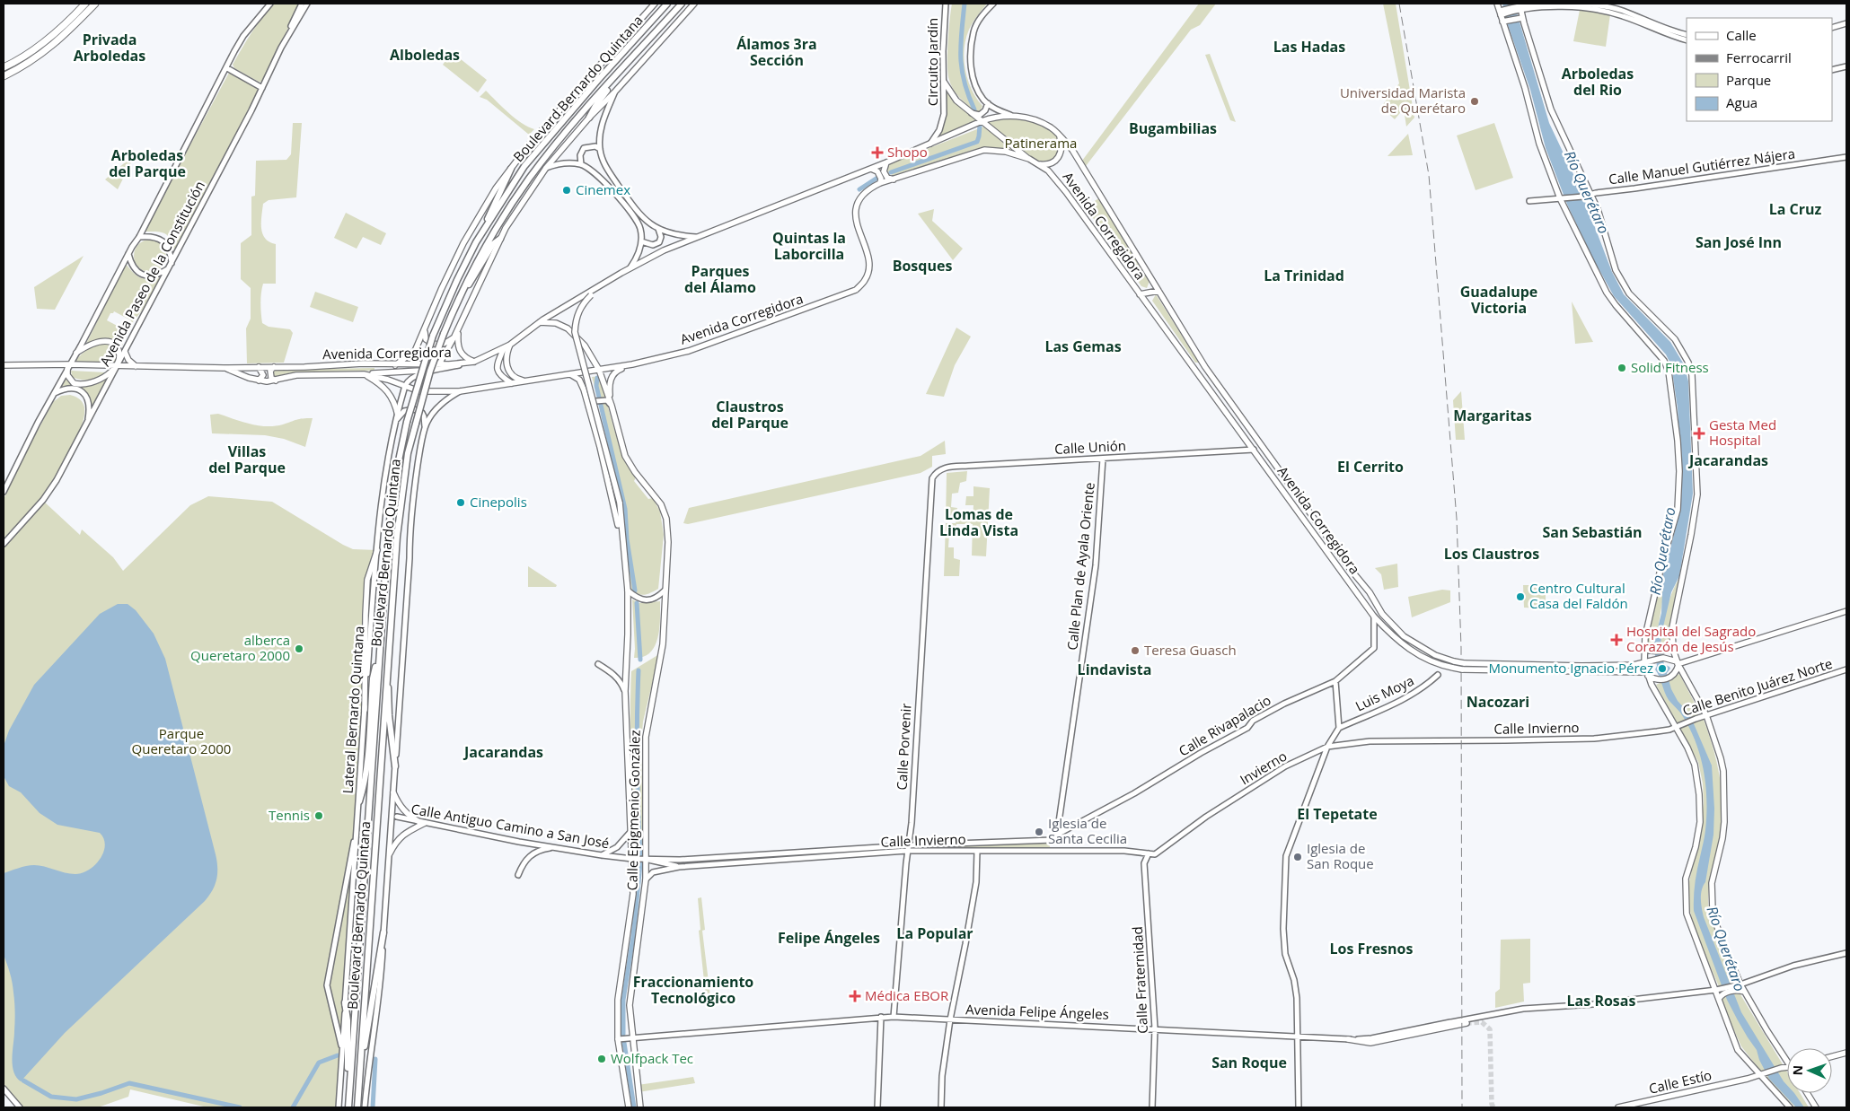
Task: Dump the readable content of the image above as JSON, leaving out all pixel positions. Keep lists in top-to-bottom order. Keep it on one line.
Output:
{"streets":{"main road":["Boulevard Bernardo Quintana","Avenida Corregidora","Calle Epigmenio González","Avenida Felipe Ángeles","Calle Estío"],"street":["Circuito Jardín","Calle Manuel Gutiérrez Nájera","Avenida Paseo de la Constitución","Calle Unión","Calle Plan de Ayala Oriente","Calle Benito Juárez Norte","Luis Moya","Lateral Bernardo Quintana","Calle Rivapalacio","Calle Invierno","Calle Porvenir","Invierno","Calle Antiguo Camino a San José","Calle Fraternidad"]},"crossings":[["Circuito Jardín","Avenida Corregidora"],["Boulevard Bernardo Quintana","Avenida Corregidora"],["Avenida Corregidora","Avenida Paseo de la Constitución"],["Avenida Corregidora","Calle Unión"],["Avenida Corregidora","Calle Rivapalacio"],["Avenida Corregidora","Calle Epigmenio González"],["Calle Unión","Calle Plan de Ayala Oriente"],["Calle Unión","Calle Porvenir"],["Calle Plan de Ayala Oriente","Calle Rivapalacio"],["Calle Benito Juárez Norte","Calle Invierno"],["Calle Invierno","Calle Porvenir"],["Calle Invierno","Invierno"],["Calle Invierno","Calle Epigmenio González"],["Calle Invierno","Calle Antiguo Camino a San José"],["Calle Invierno","Calle Fraternidad"],["Calle Porvenir","Avenida Felipe Ángeles"],["Calle Epigmenio González","Calle Antiguo Camino a San José"],["Calle Epigmenio González","Avenida Felipe Ángeles"],["Calle Fraternidad","Avenida Felipe Ángeles"]],"districts":["Privada Arboledas","Álamos 3ra Sección","Las Hadas","Alboledas","Arboledas del Rio","Bugambilias","Arboledas del Parque","La Cruz","Quintas la Laborcilla","San José Inn","Bosques","Parques del Álamo","La Trinidad","Guadalupe Victoria","Las Gemas","Claustros del Parque","Margaritas","Villas del Parque","Jacarandas","El Cerrito","Lomas de Linda Vista","San Sebastián","Los Claustros","Lindavista","Nacozari","Jacarandas","El Tepetate","La Popular","Felipe Ángeles","Los Fresnos","Fraccionamiento Tecnológico","Las Rosas","San Roque"],"water":["Río Querétaro"],"parks":["Patinerama","Parque Queretaro 2000"],"places":{"other":["Universidad Marista de Querétaro","Cinemex","Solid Fitness","Cinepolis","Centro Cultural Casa del Faldón","alberca Queretaro 2000","Teresa Guasch","Monumento Ignacio Pérez","Tennis","Iglesia de Santa Cecilia","Iglesia de San Roque","Wolfpack Tec"],"health":["Shopo","Gesta Med Hospital","Hospital del Sagrado Corazón de Jesús","Médica EBOR"]},"legend":["Calle","Ferrocarril","Parque","Agua"],"north":"left"}
